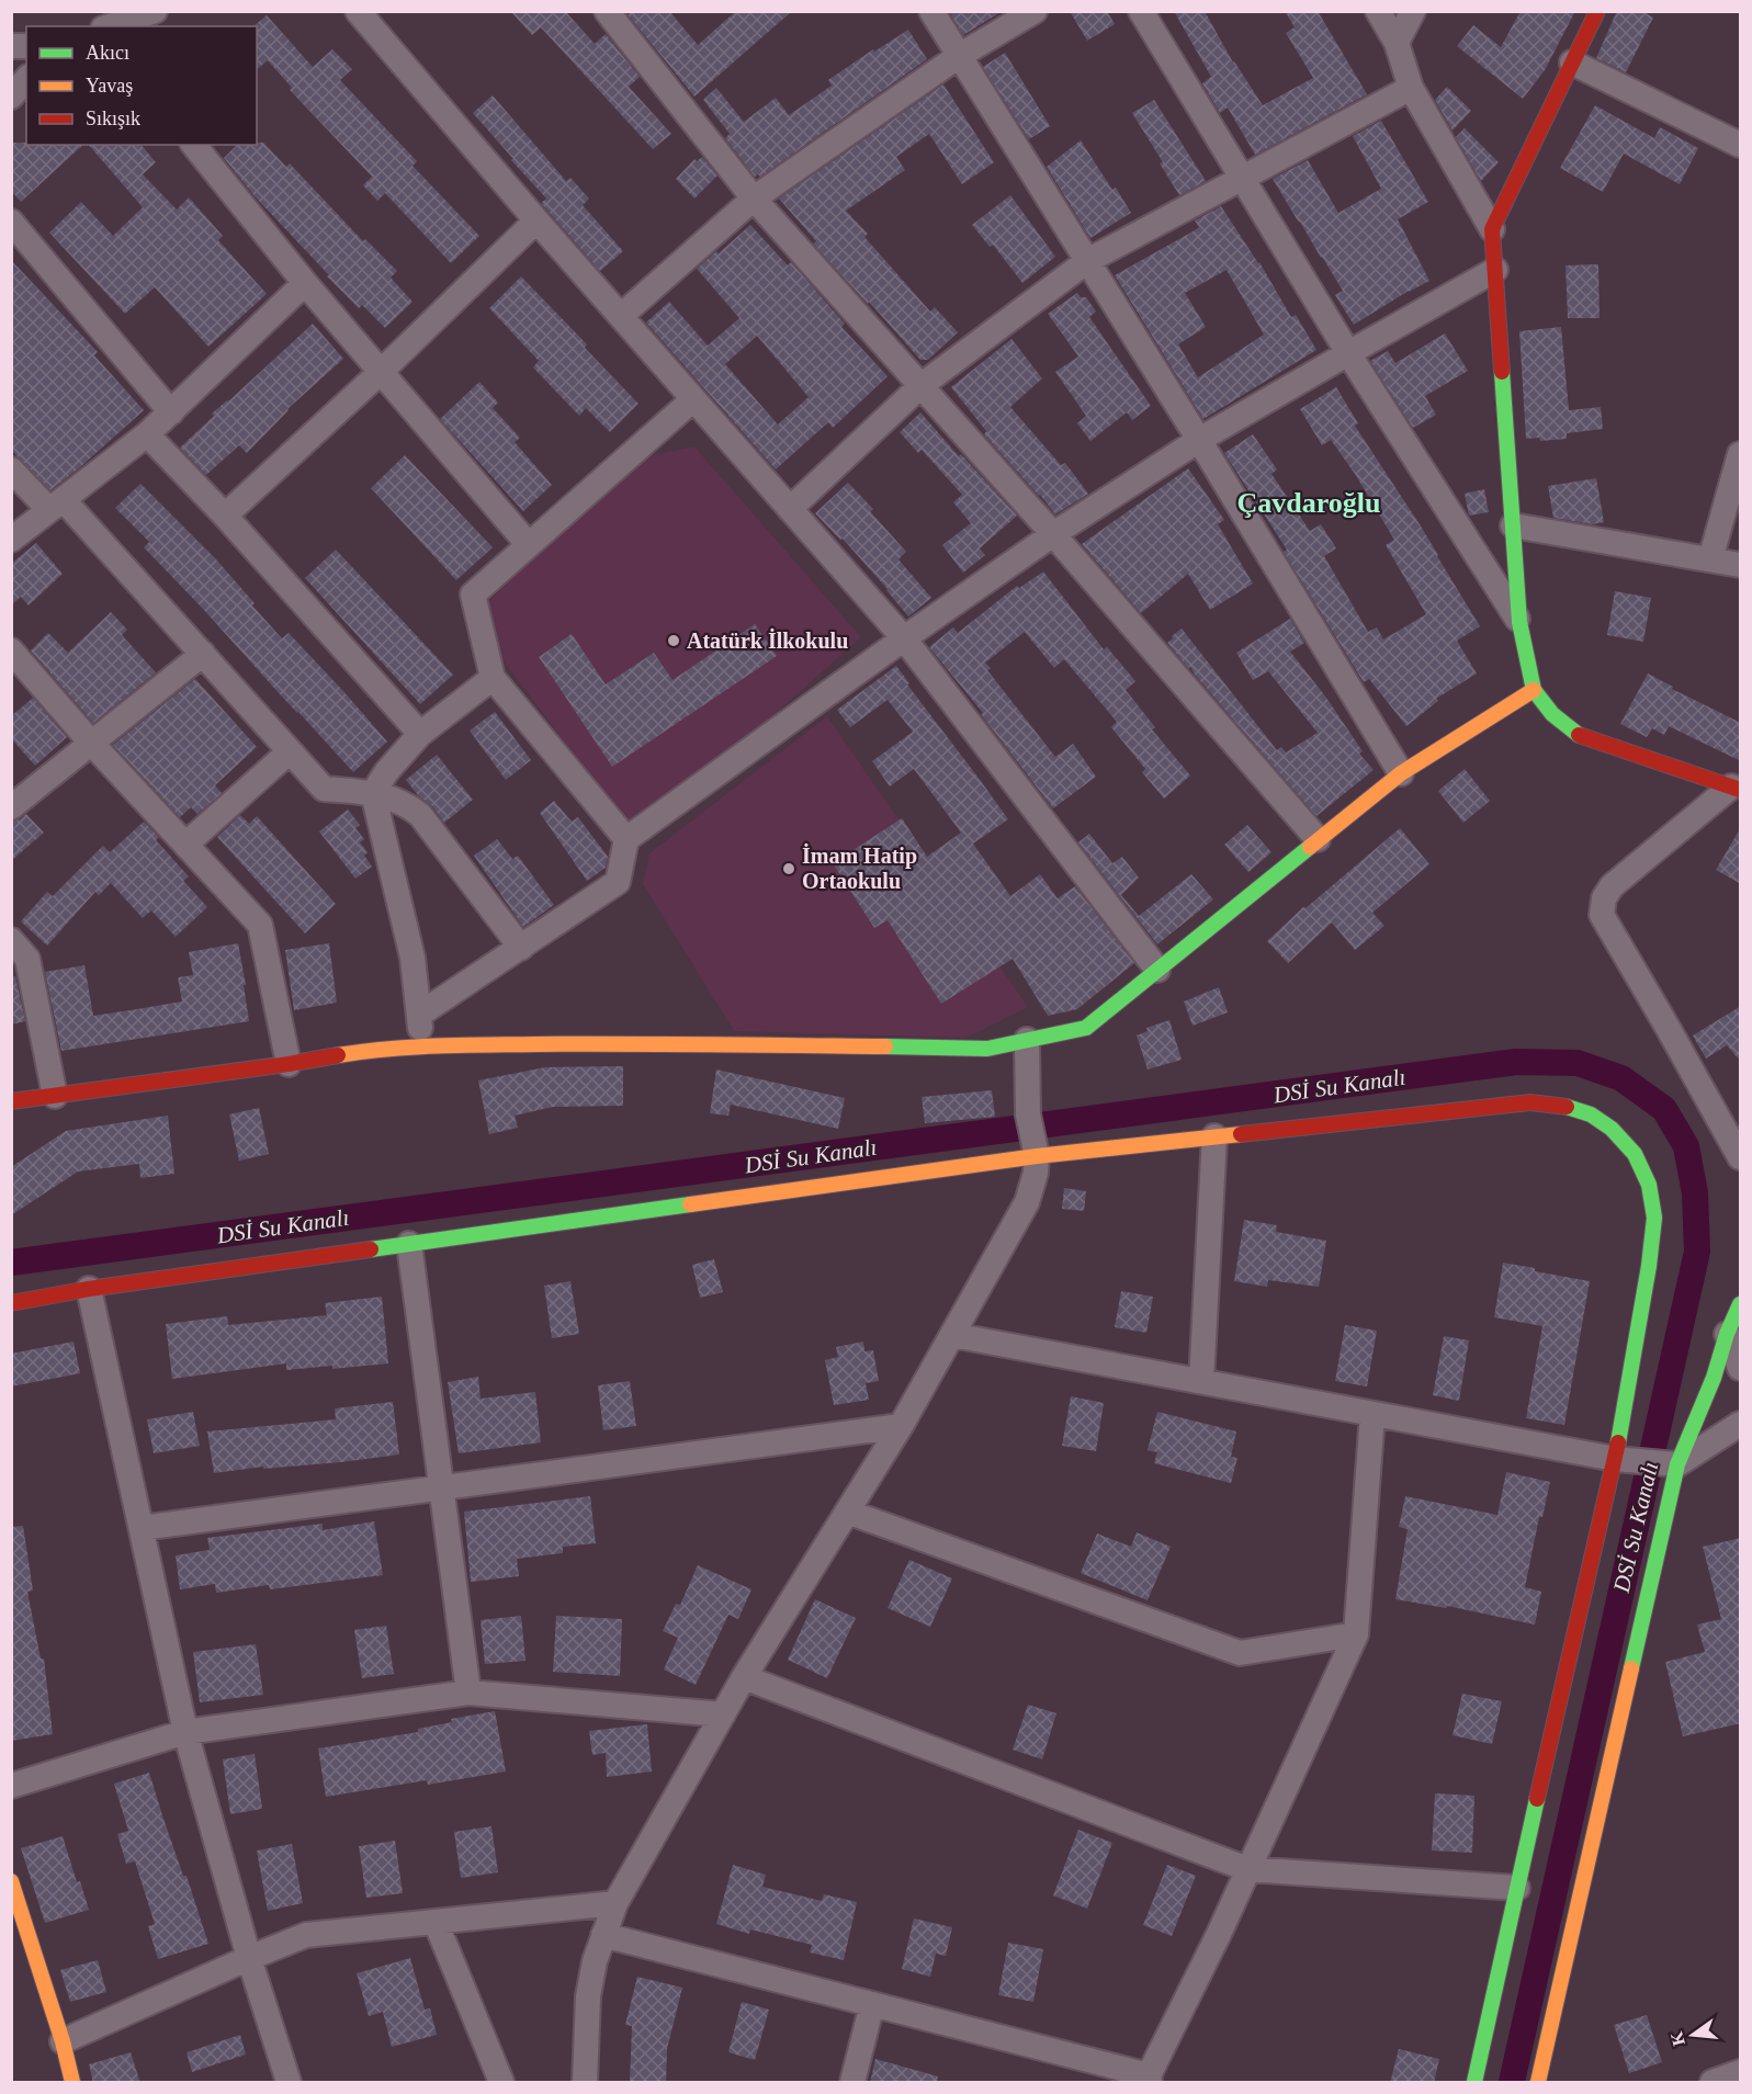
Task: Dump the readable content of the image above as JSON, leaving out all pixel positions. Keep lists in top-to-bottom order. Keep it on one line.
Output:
{"districts":["Çavdaroğlu"],"water":["DSİ Su Kanalı"],"places":["Atatürk İlkokulu","İmam Hatip Ortaokulu"],"legend":["Akıcı","Yavaş","Sıkışık"],"north":"left"}
